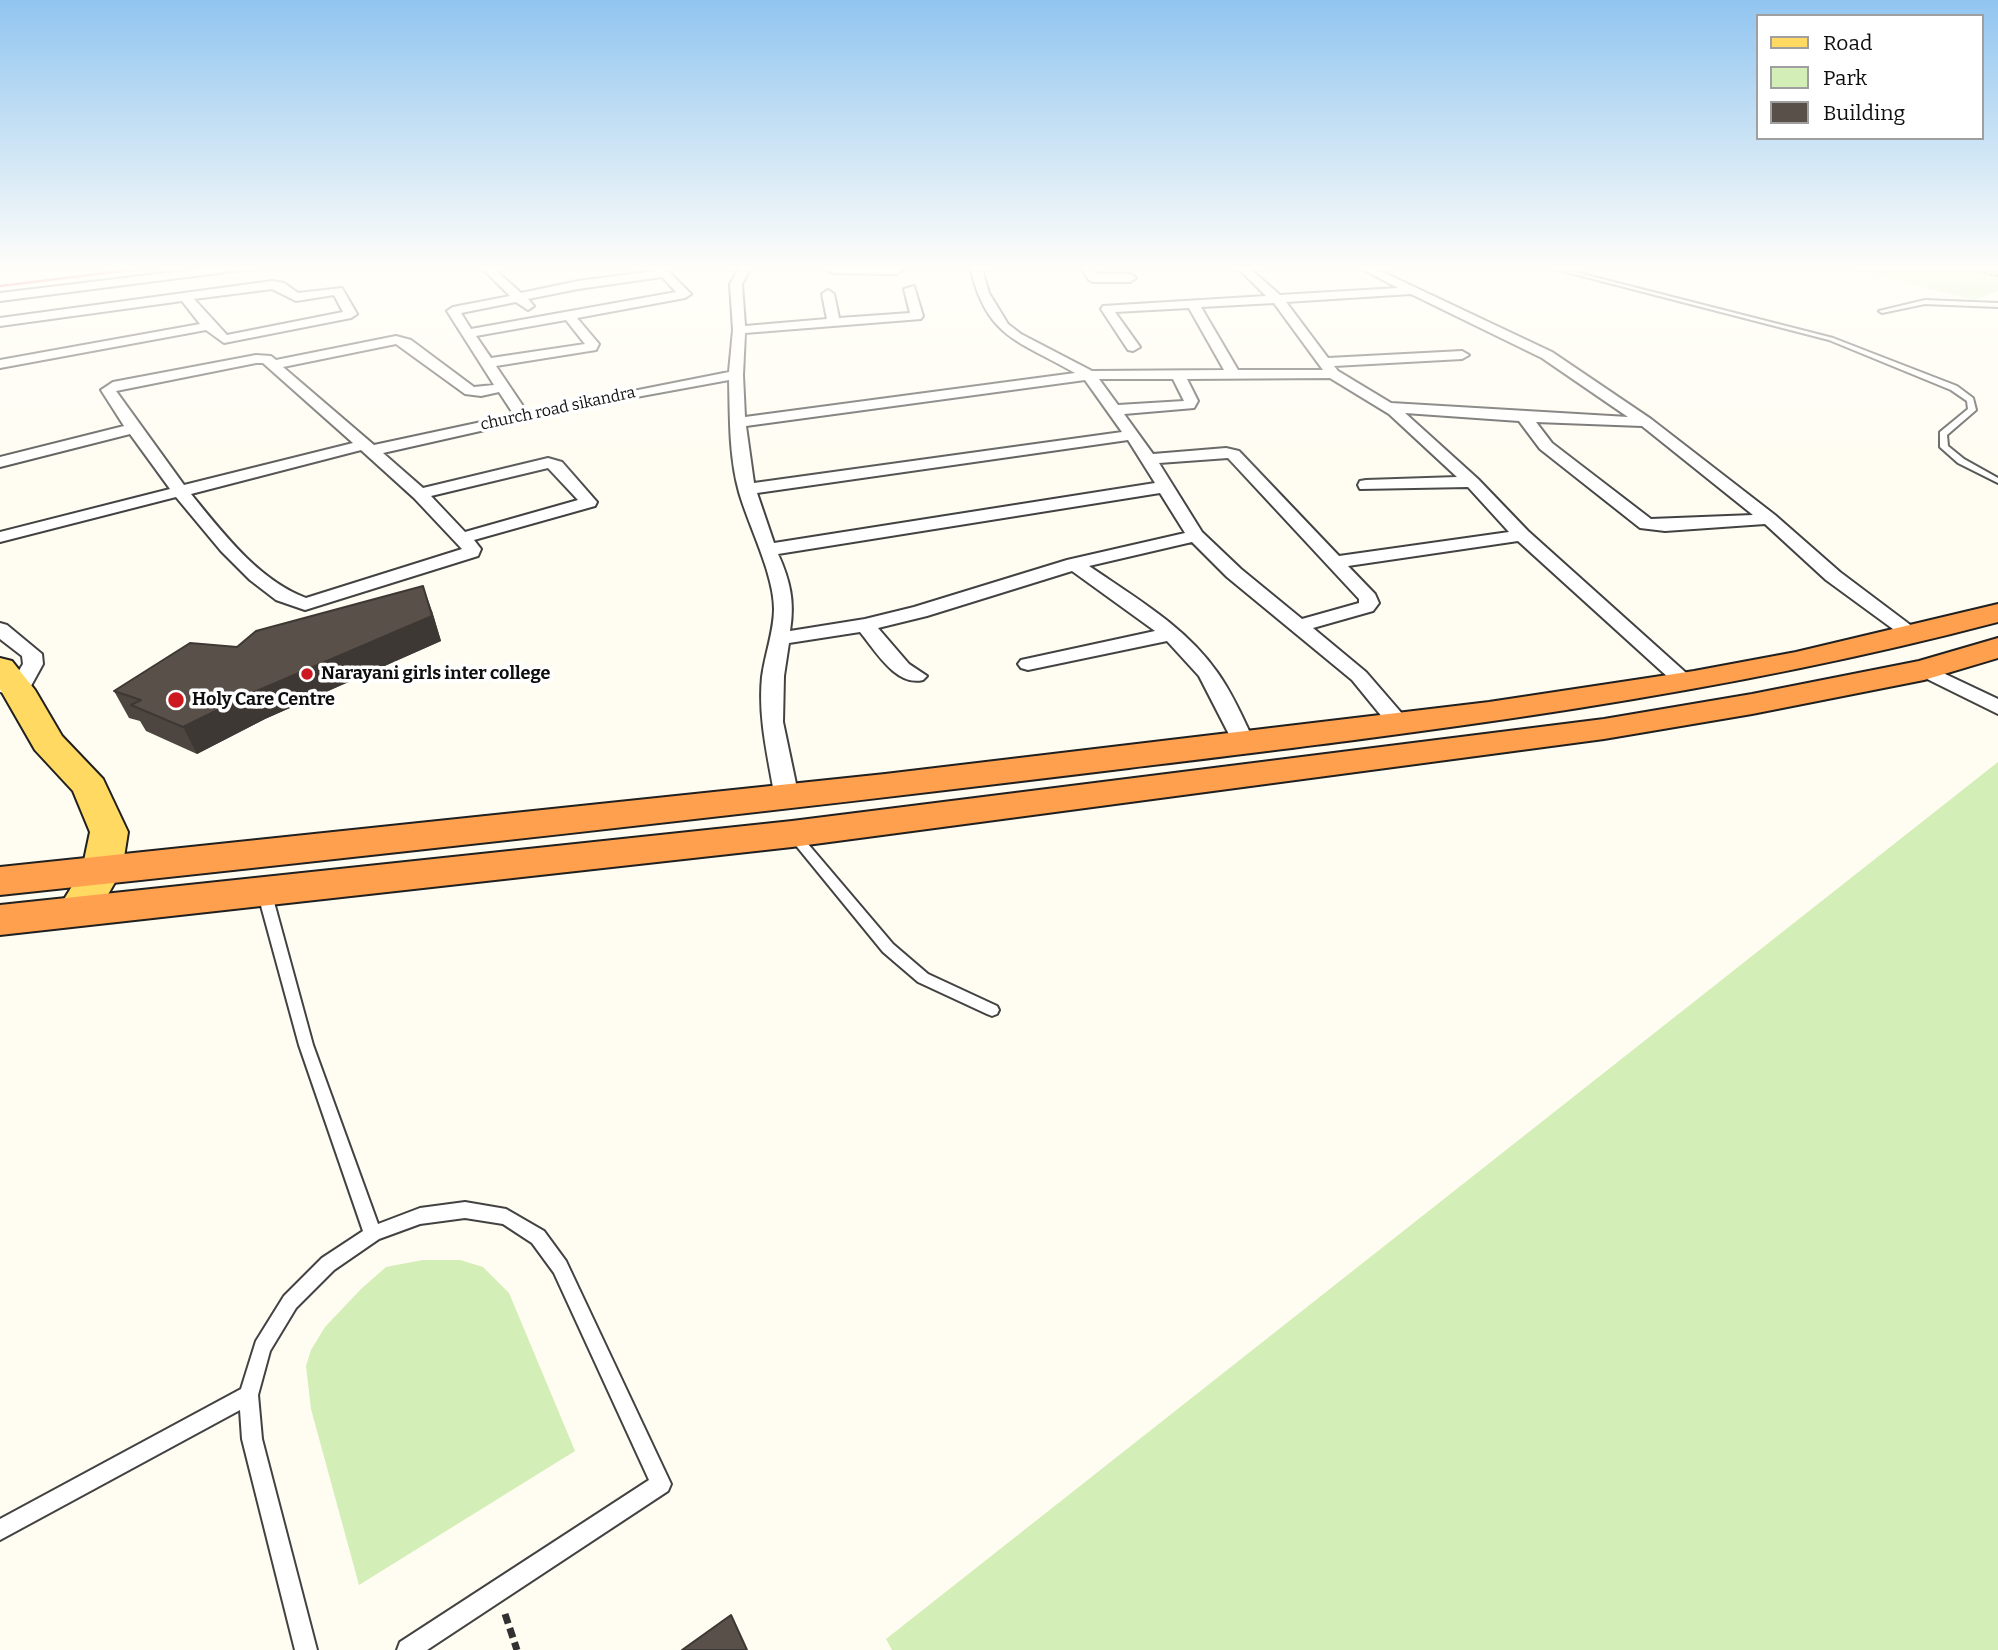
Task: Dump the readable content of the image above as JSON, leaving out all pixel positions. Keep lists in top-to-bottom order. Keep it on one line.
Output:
{"streets":{"street":["church road sikandra"]},"places":["Narayani girls inter college","Holy Care Centre"],"legend":["Road","Park","Building"]}
